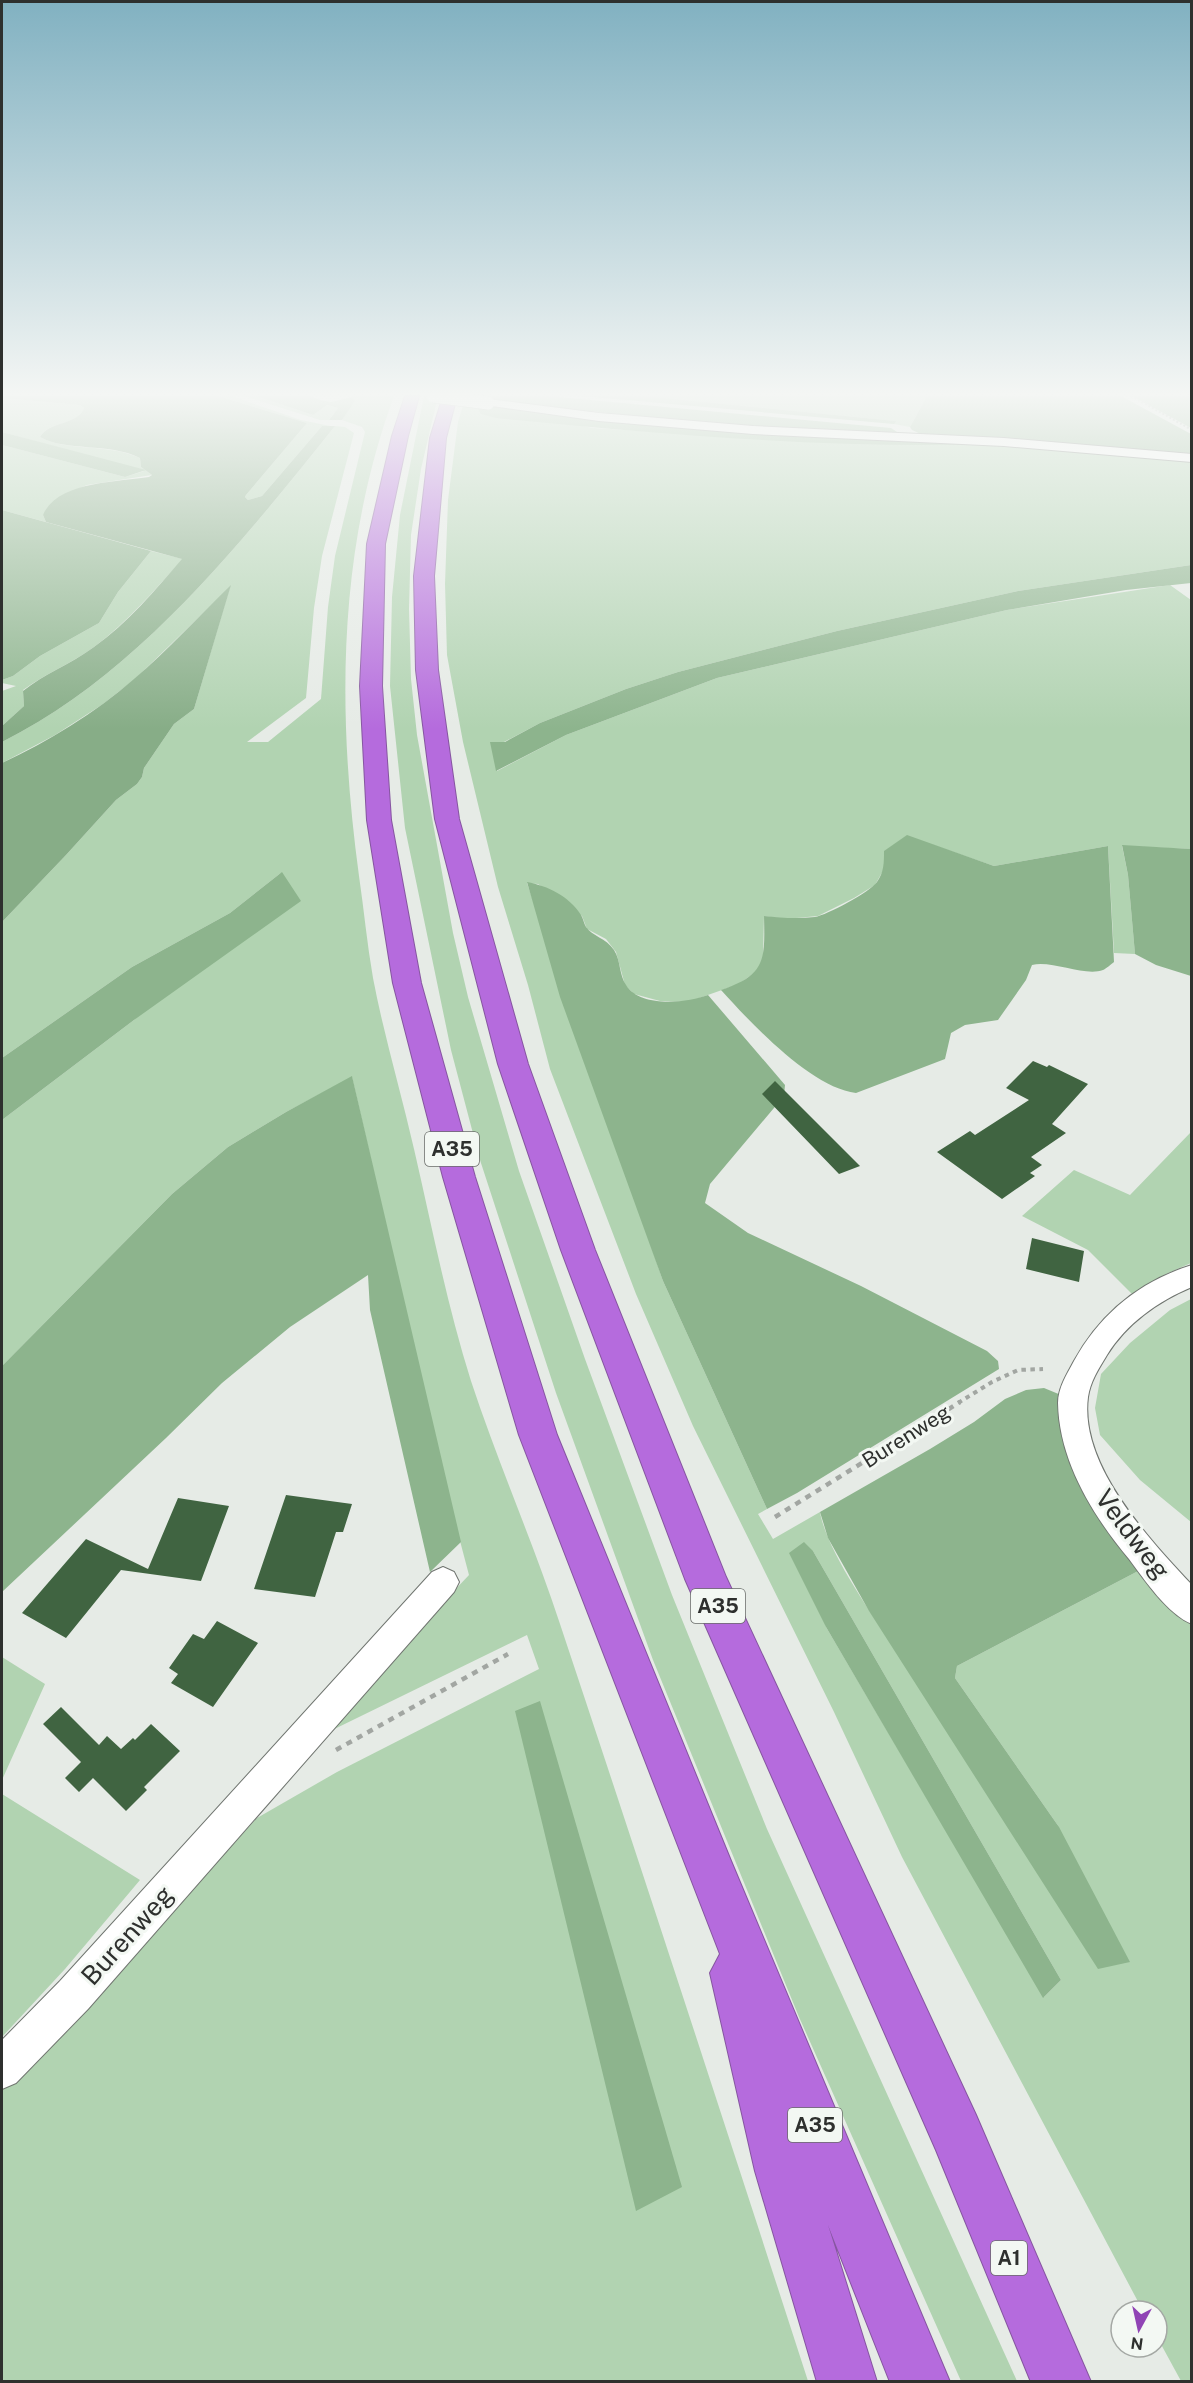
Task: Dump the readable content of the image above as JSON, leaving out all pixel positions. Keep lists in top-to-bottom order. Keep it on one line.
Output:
{"streets":{"highway":["A35","A1"],"street":["Burenweg","Veldweg"]},"crossings":[["A35","A1"]],"north":"bottom"}
